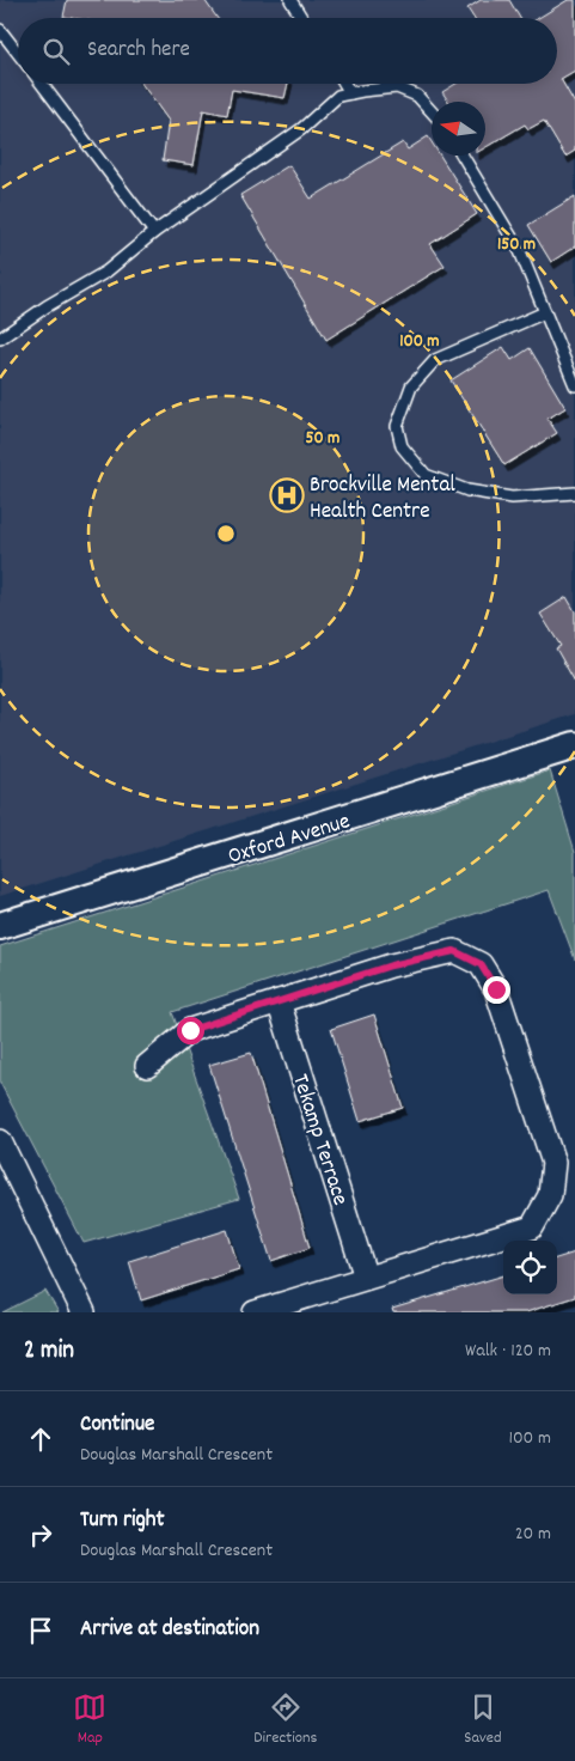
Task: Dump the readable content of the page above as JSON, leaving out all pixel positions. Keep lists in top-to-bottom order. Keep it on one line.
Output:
{"streets":{"street":["Oxford Avenue","Tekamp Terrace"]},"places":{"hospital":["Brockville Mental Health Centre"]},"north":"left","page":{"search":"Search here","heading":["2 min","Walk · 120 m"],"list":[["Continue","Douglas Marshall Crescent","100 m"],["Turn right","Douglas Marshall Crescent","20 m"],"Arrive at destination"],"nav":["Map","Directions","Saved"]},"rings":["150 m","100 m","50 m"]}
